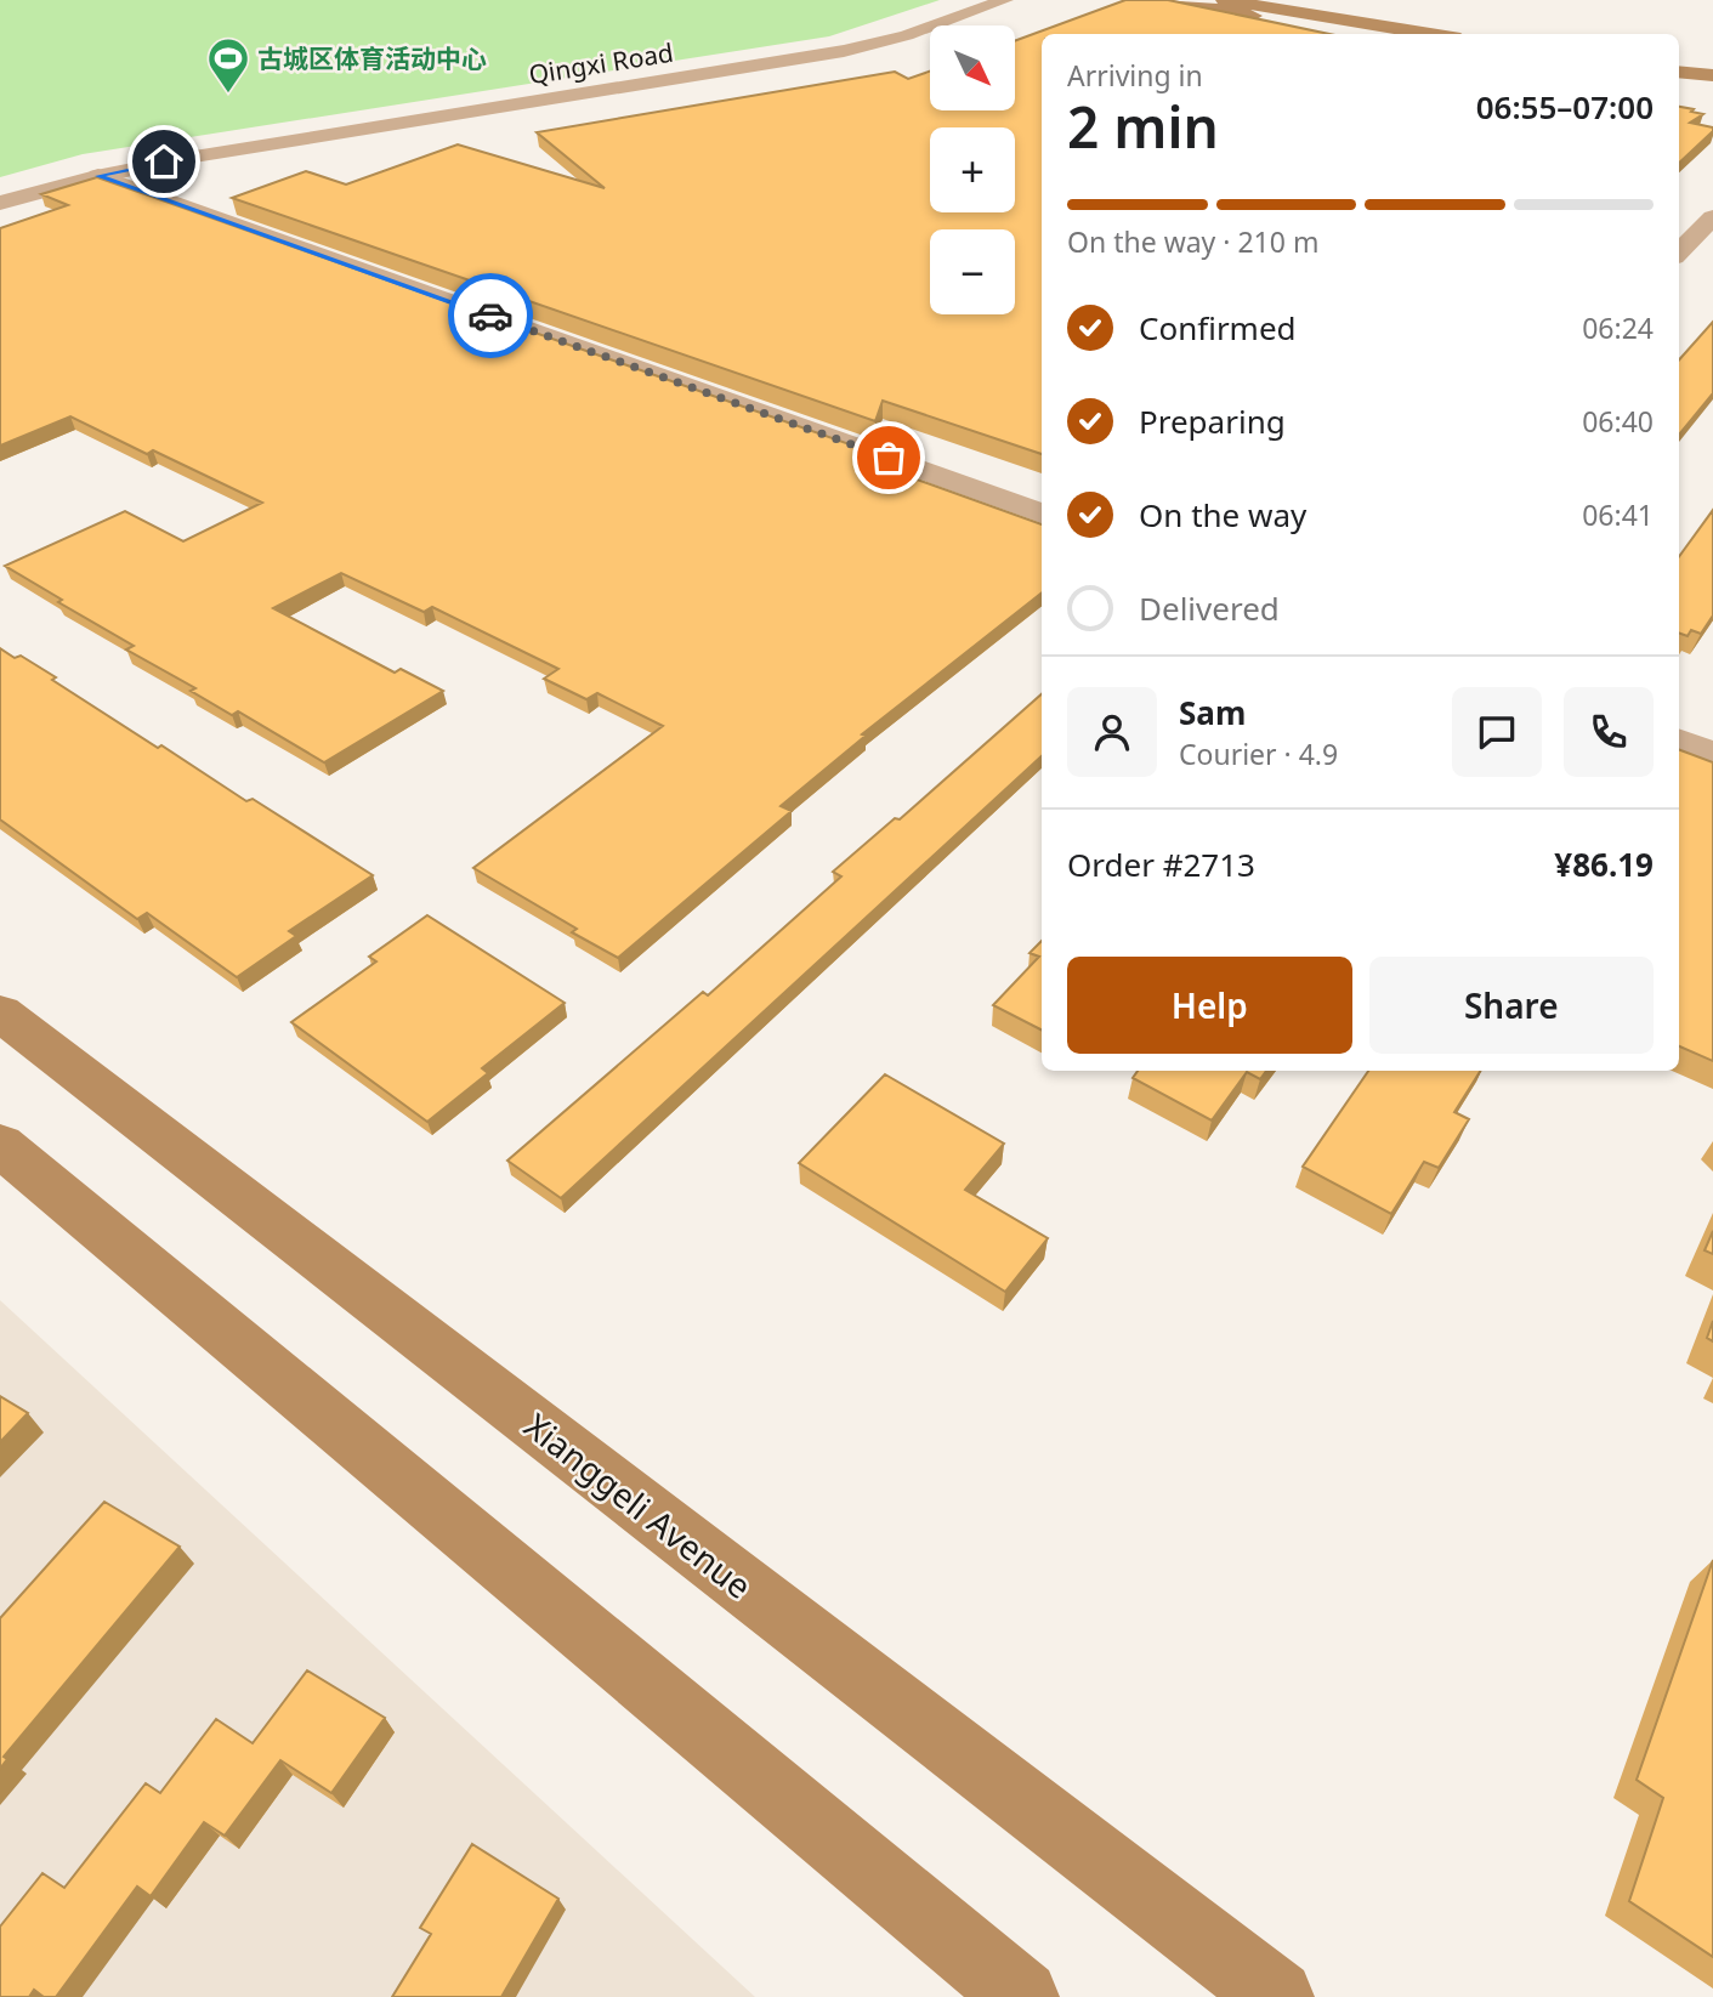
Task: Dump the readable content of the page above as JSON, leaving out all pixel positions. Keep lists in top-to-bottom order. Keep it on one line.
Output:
{"streets":{"main road":["Xianggeli Avenue"],"street":["Qingxi Road"]},"places":{"sports":["古城区体育活动中心"]},"north":"bottom right","page":{"map_buttons":["+","−"],"heading":["2 min","Arriving in","06:55–07:00"],"panel":["Sam","Courier · 4.9","Order #2713","¥86.19"],"bar":"On the way · 210 m","list":[["Confirmed","06:24"],["Preparing","06:40"],["On the way","06:41"],"Delivered"],"buttons":["Help","Share"]}}
